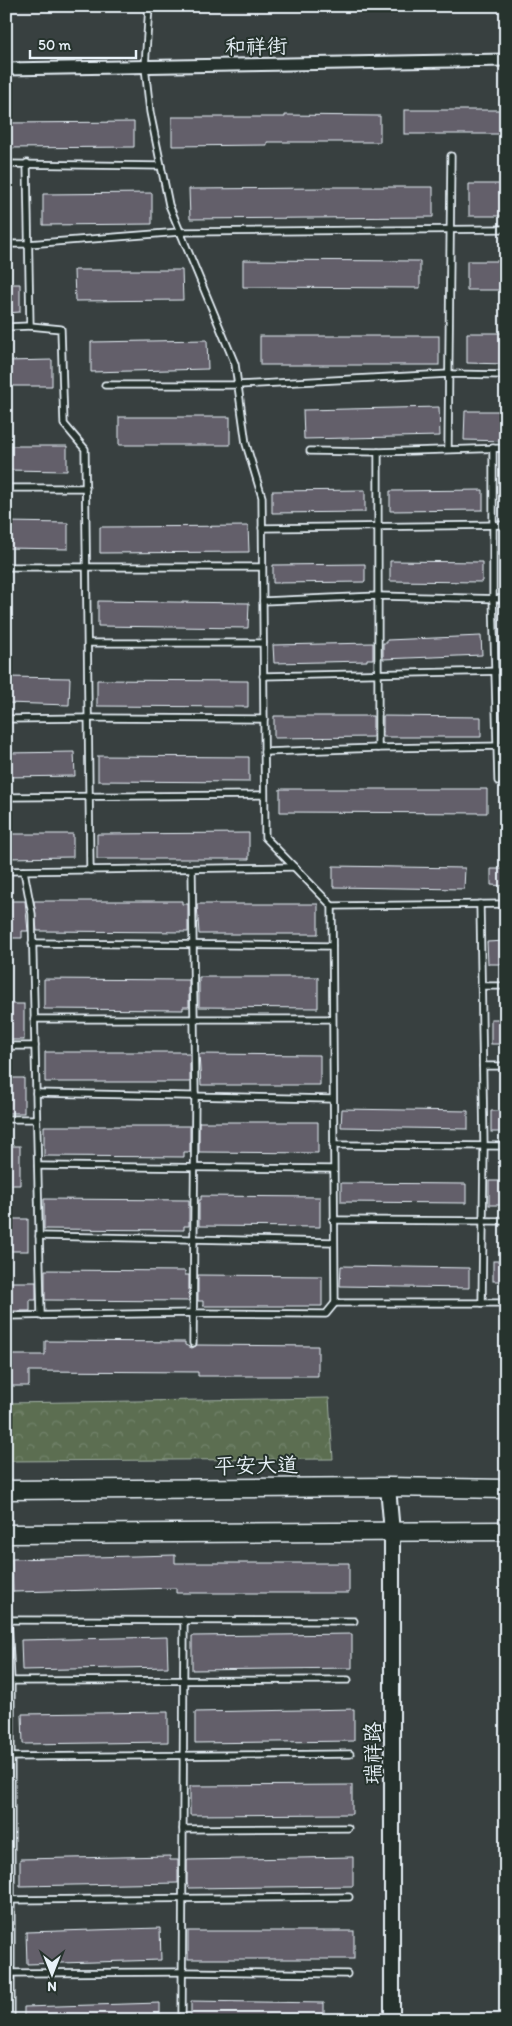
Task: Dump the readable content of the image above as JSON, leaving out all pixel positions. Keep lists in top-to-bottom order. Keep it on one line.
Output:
{"streets":{"main road":["平安大道"],"street":["和祥街","瑞祥路"]},"crossings":[["平安大道","瑞祥路"]],"scale_bar":"50 m","north":"bottom"}
